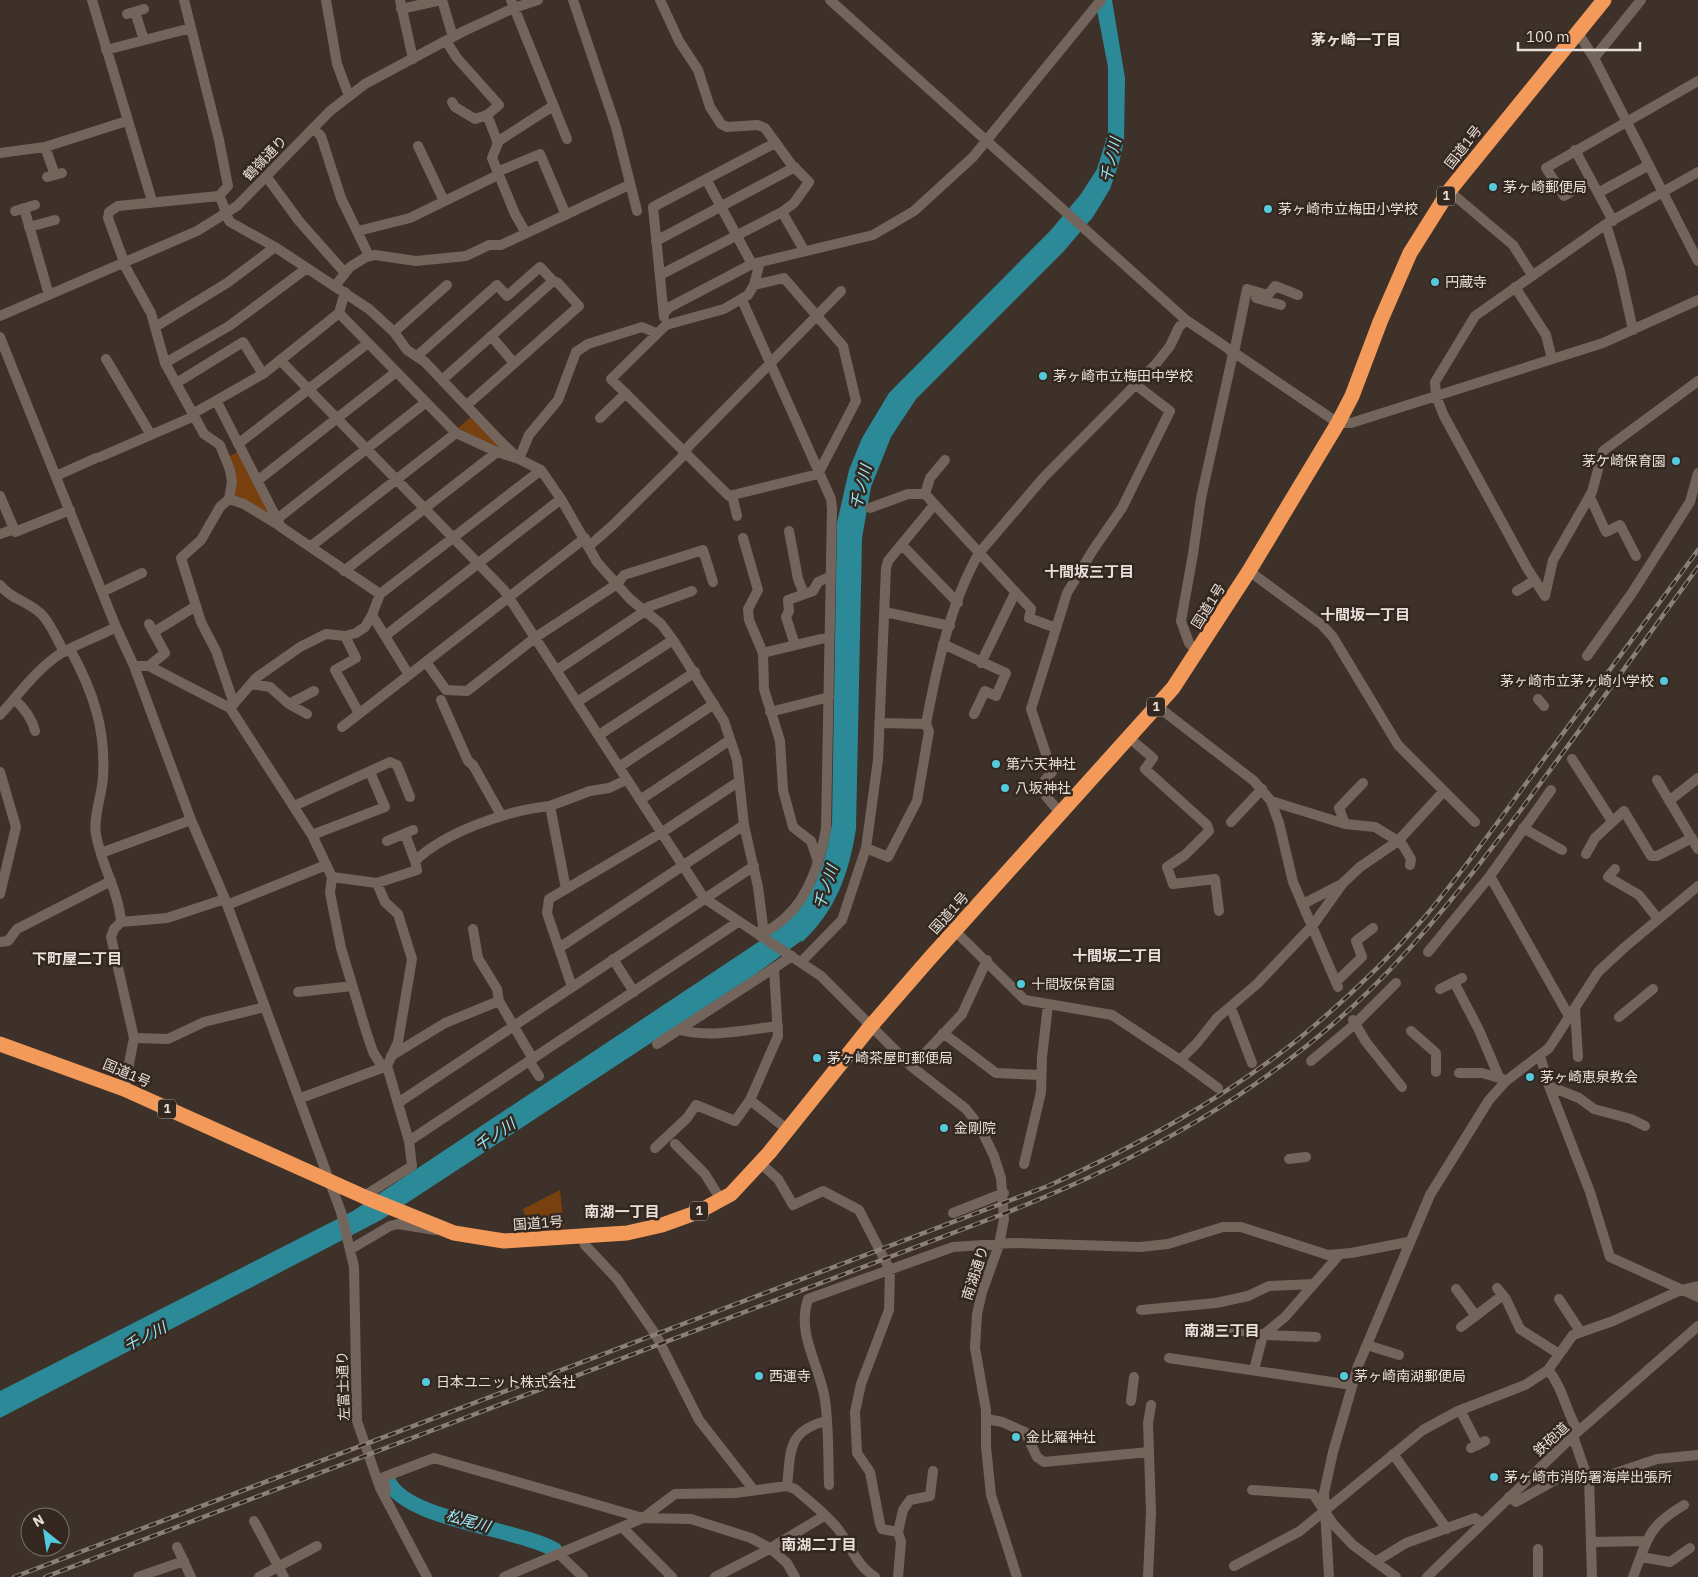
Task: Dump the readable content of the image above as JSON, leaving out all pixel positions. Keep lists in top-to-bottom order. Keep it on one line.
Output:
{"streets":{"highway":["国道1号","1"],"street":["鶴嶺通り","南湖通り","左富士通り","鉄砲道"]},"crossings":[["国道1号","南湖通り"],["国道1号","左富士通り"]],"districts":["茅ヶ崎一丁目","十間坂三丁目","十間坂一丁目","十間坂二丁目","下町屋二丁目","南湖一丁目","南湖三丁目","南湖二丁目"],"water":["千ノ川","松尾川"],"places":["茅ヶ崎郵便局","茅ヶ崎市立梅田小学校","円蔵寺","茅ヶ崎市立梅田中学校","茅ケ崎保育園","茅ヶ崎市立茅ヶ崎小学校","第六天神社","八坂神社","十間坂保育園","茅ヶ崎茶屋町郵便局","茅ヶ崎恵泉教会","金剛院","西運寺","茅ヶ崎南湖郵便局","日本ユニット株式会社","金比羅神社","茅ヶ崎市消防署海岸出張所"],"scale_bar":"100 m","north":"top left"}
